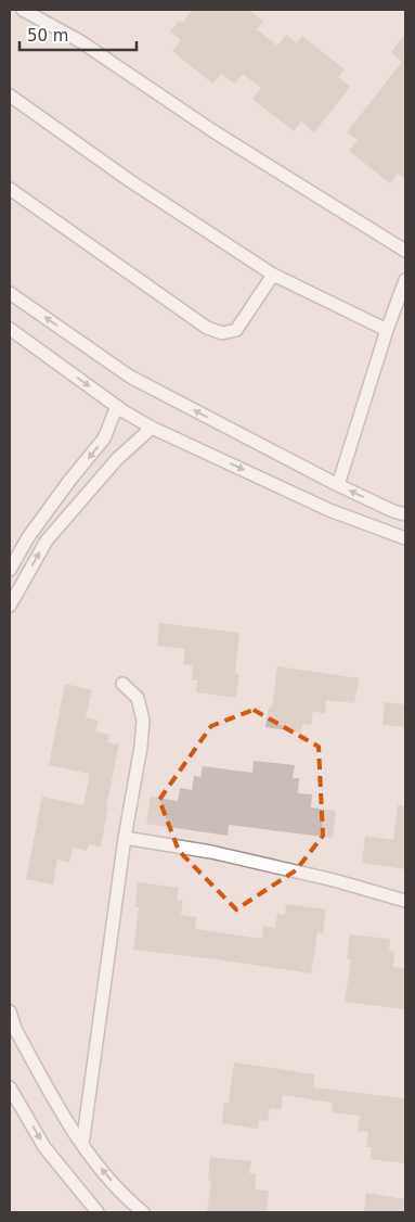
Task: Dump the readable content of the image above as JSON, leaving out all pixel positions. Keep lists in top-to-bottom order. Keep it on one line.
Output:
{"scale_bar":"50 m"}
